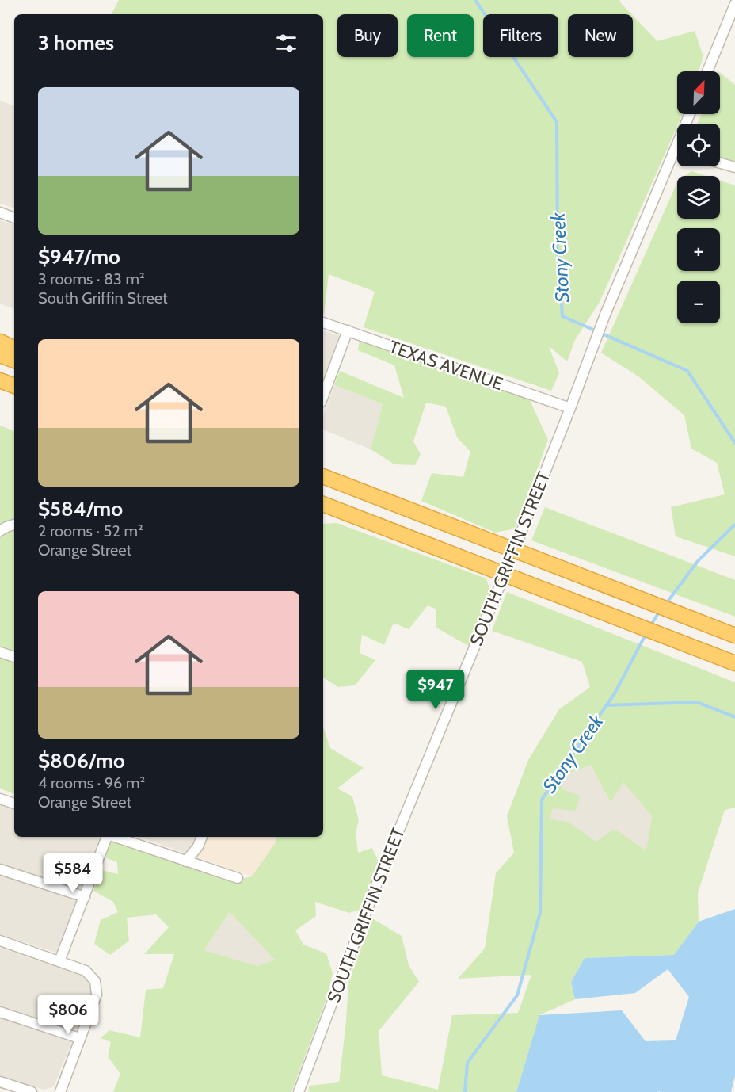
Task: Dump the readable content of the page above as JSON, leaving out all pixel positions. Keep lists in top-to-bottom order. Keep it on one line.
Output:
{"streets":{"street":["TEXAS AVENUE","SOUTH GRIFFIN STREET"]},"crossings":[["TEXAS AVENUE","SOUTH GRIFFIN STREET"]],"water":["Stony Creek"],"north":"top right","page":{"chip":["Buy","Rent","Filters","New"],"heading":"3 homes","map_buttons":["+","−"],"list":[{"name":"$947/mo","note":"3 rooms · 83 m² · South Griffin Street"},{"name":"$584/mo","note":"2 rooms · 52 m² · Orange Street"},{"name":"$806/mo","note":"4 rooms · 96 m² · Orange Street"}],"price":["$947","$584","$806"]}}
